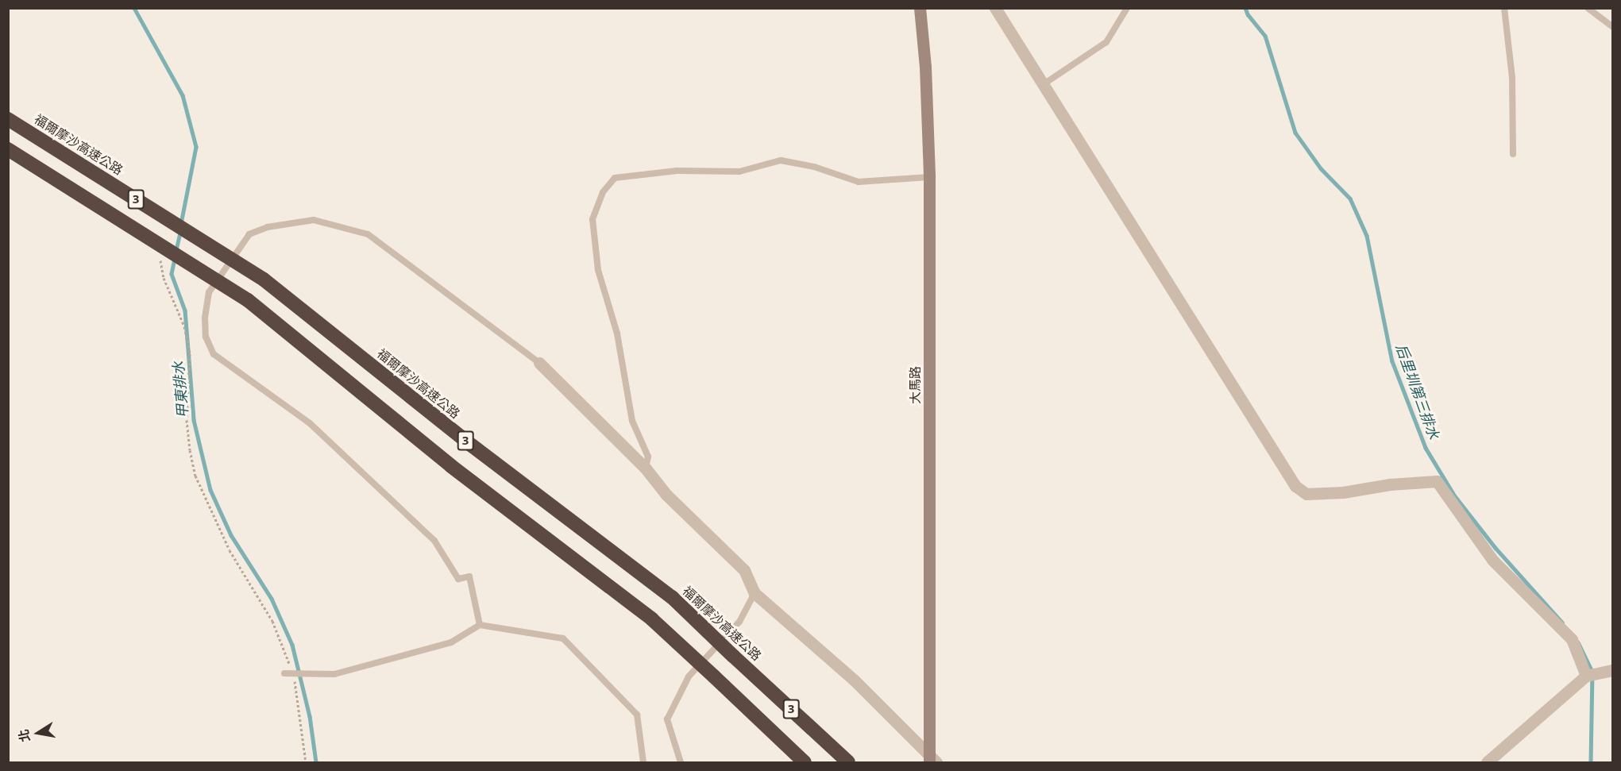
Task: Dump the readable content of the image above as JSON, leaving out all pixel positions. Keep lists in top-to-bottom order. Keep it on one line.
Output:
{"streets":{"highway":["福爾摩沙高速公路","3"],"street":["大馬路"]},"water":["甲東排水","后里圳第三排水"],"north":"left"}
